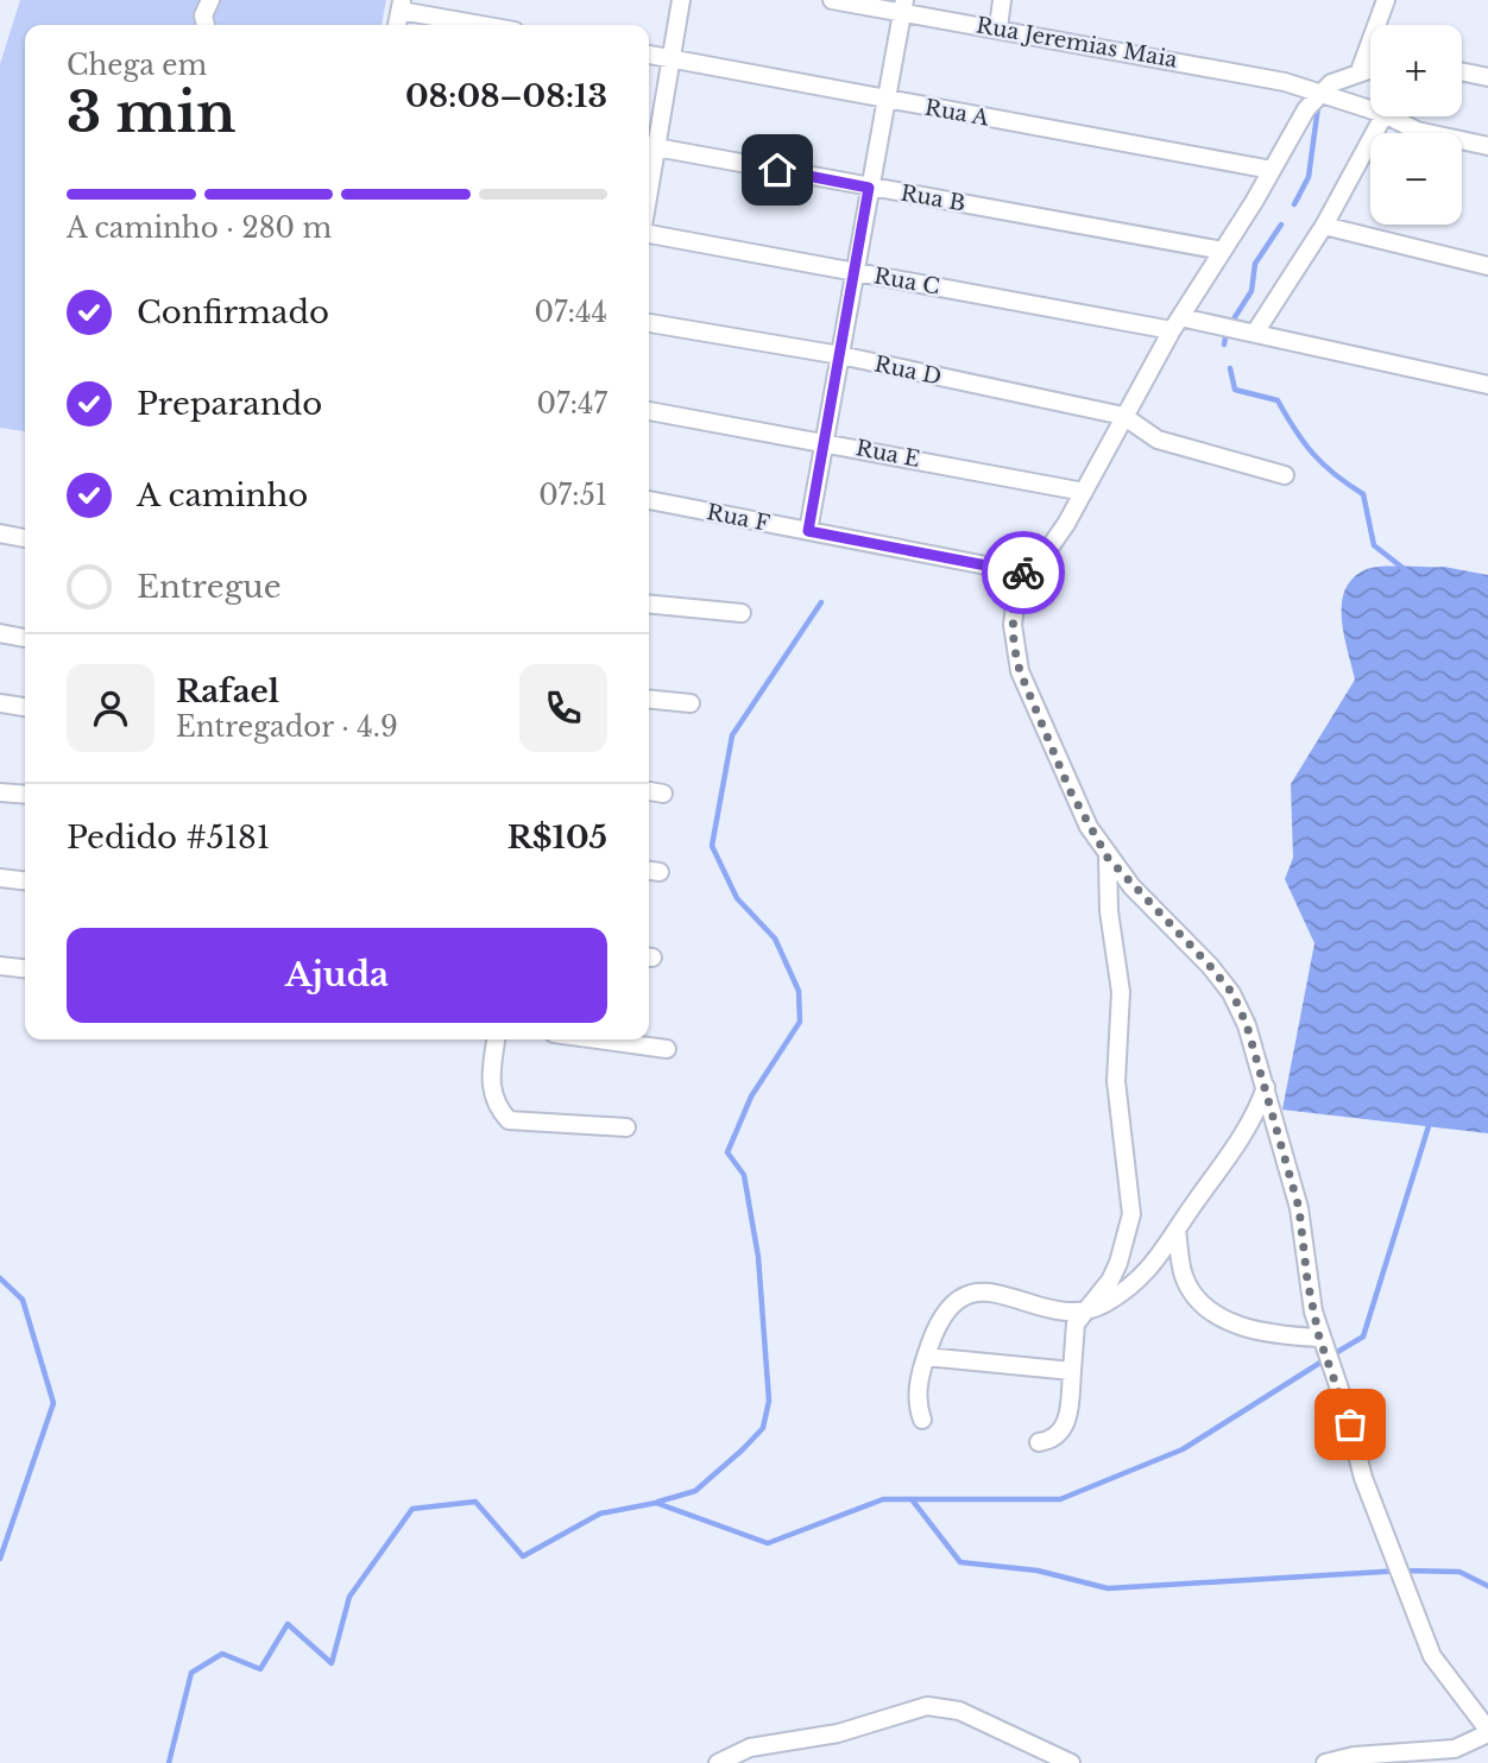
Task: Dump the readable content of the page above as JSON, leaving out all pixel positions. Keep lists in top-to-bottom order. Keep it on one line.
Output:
{"streets":{"street":["Rua Jeremias Maia","Rua A","Rua B","Rua C","Rua D","Rua E","Rua F"]},"page":{"map_buttons":["+","−"],"heading":["3 min","Chega em","08:08–08:13"],"panel":["Rafael","Entregador · 4.9","Pedido #5181","R$105"],"bar":"A caminho · 280 m","list":[["Confirmado","07:44"],["Preparando","07:47"],["A caminho","07:51"],"Entregue"],"buttons":"Ajuda"}}
